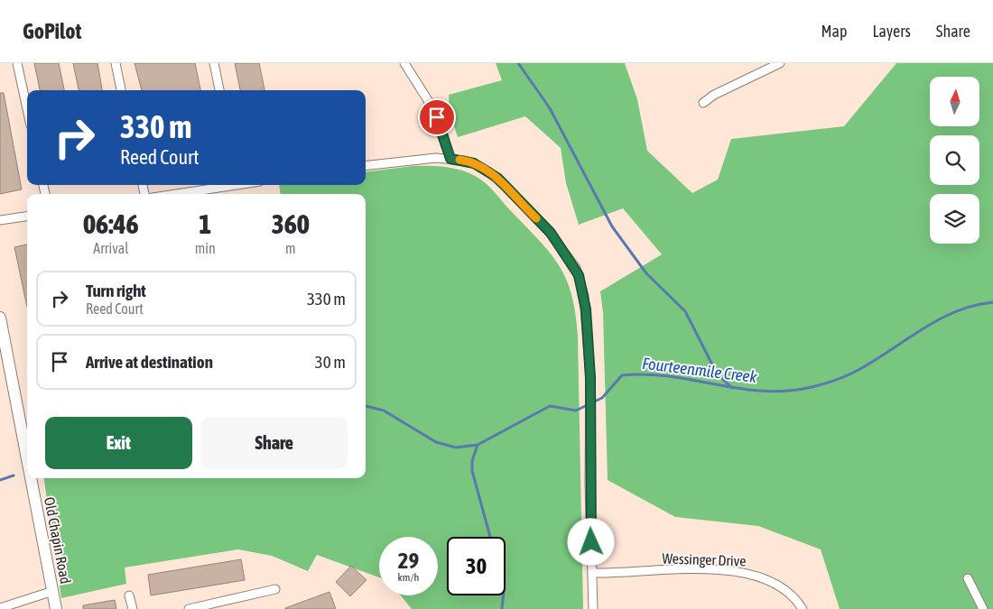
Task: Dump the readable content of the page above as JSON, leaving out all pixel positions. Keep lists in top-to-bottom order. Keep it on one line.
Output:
{"streets":{"street":["Old Chapin Road","Wessinger Drive"]},"water":["Fourteenmile Creek"],"north":"top","page":{"header":"GoPilot","nav":["Map","Layers","Share"],"turn":["330 m","Reed Court"],"eta":["06:46","Arrival","1","min","360","m"],"list":[{"name":"Turn right","note":"Reed Court","value":"330 m"},{"name":"Arrive at destination","value":"30 m"}],"buttons":["Exit","Share"],"speed":"29 km/h","limit":"30"}}
